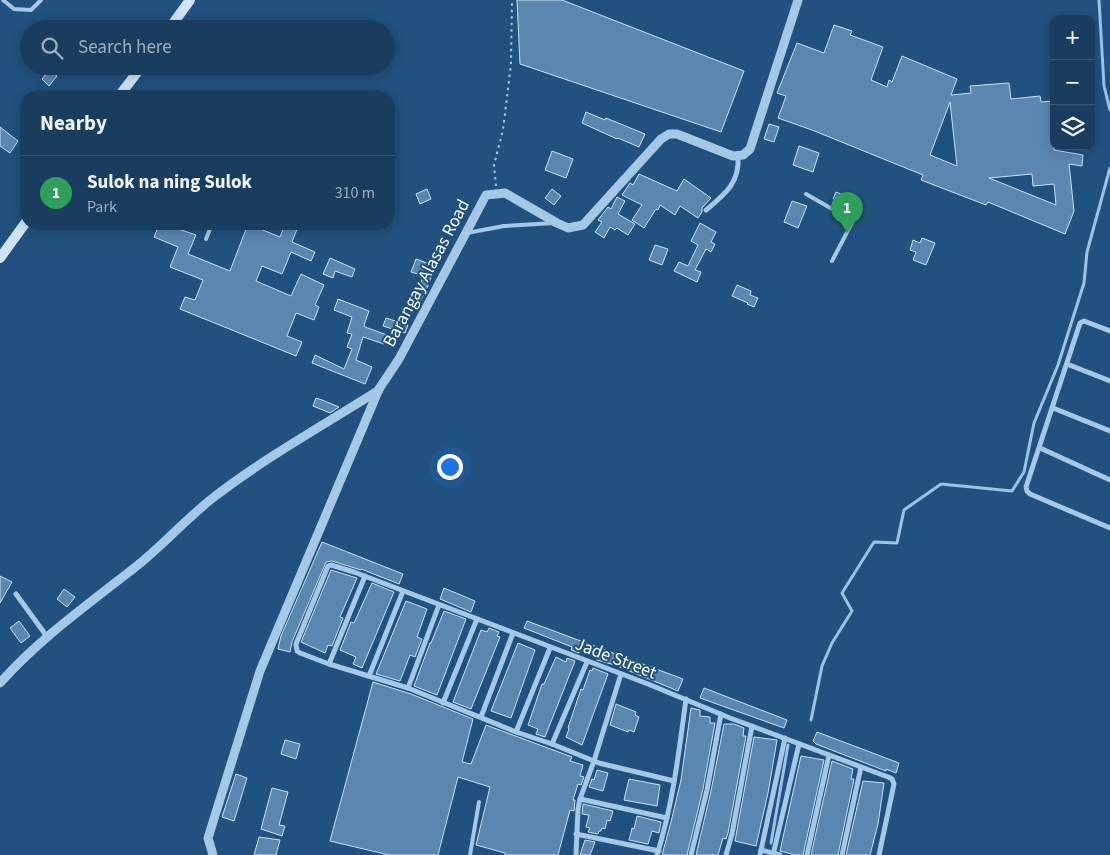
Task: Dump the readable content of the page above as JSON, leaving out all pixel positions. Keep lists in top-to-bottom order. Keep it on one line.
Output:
{"streets":{"street":["Barangay Alasas Road","Jade Street"]},"page":{"map_buttons":["+","−"],"search":"Search here","heading":"Nearby","list":[{"mark":"1","name":"Sulok na ning Sulok","note":"Park","value":"310 m"}],"pins":"1"}}
